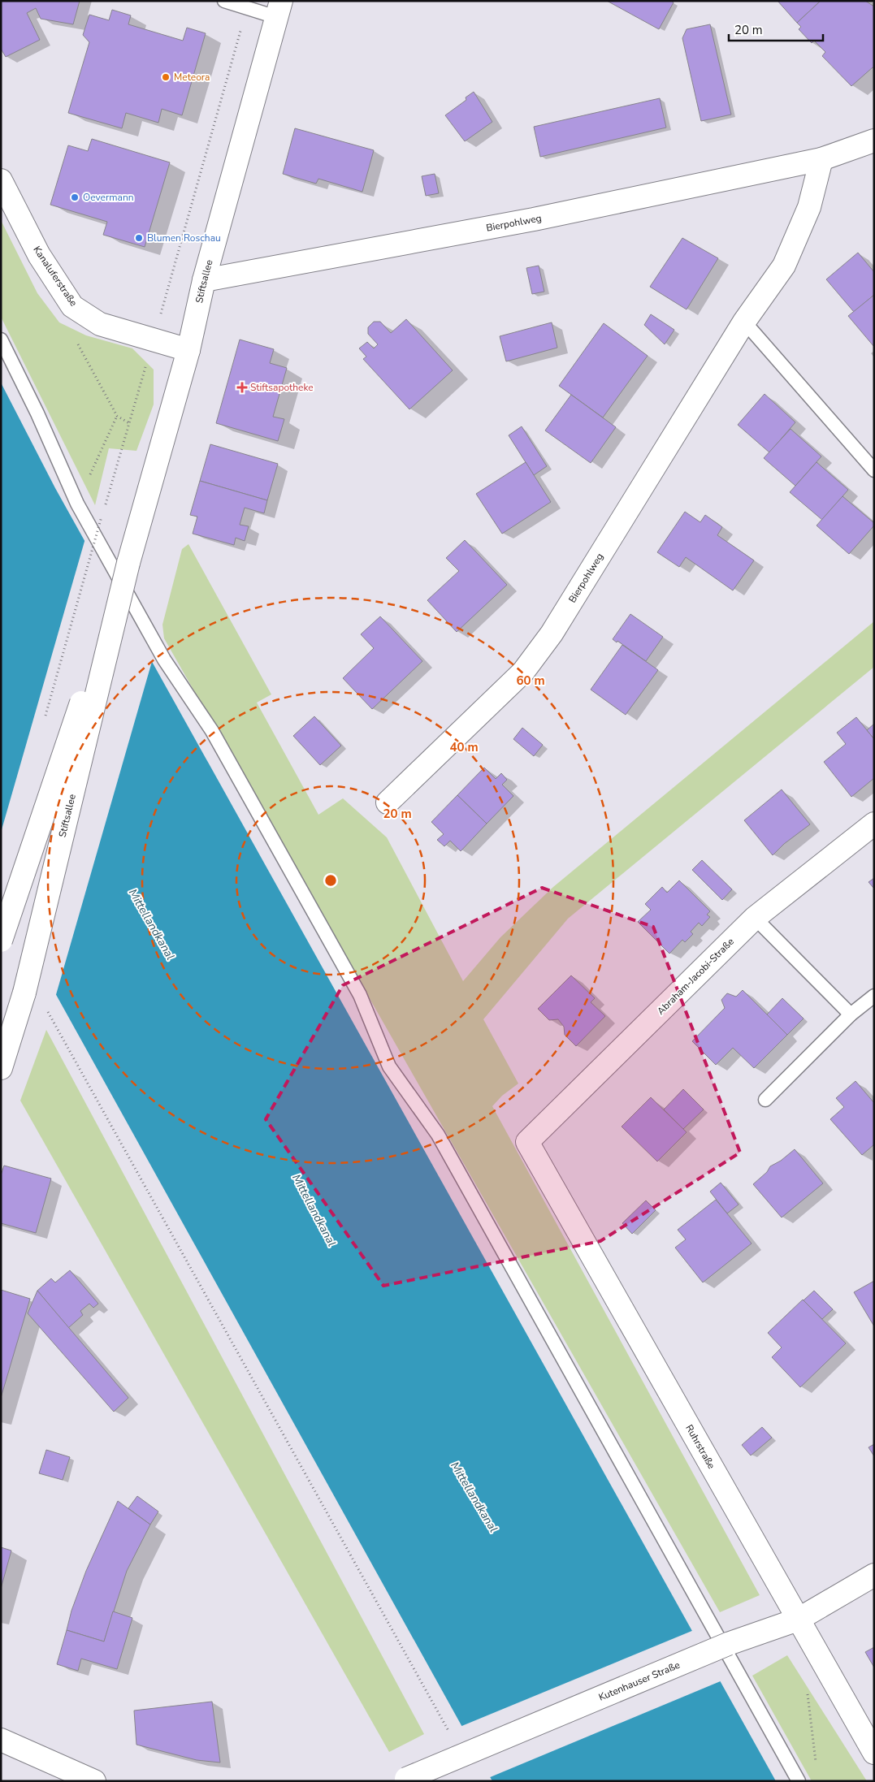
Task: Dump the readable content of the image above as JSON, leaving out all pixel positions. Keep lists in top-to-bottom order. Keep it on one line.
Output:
{"streets":{"street":["Bierpohlweg","Kanaluferstraße","Stiftsallee","Abraham-Jacobi-Straße","Ruhrstraße","Kutenhauser Straße"]},"crossings":[["Bierpohlweg","Stiftsallee"],["Kanaluferstraße","Stiftsallee"],["Abraham-Jacobi-Straße","Ruhrstraße"],["Ruhrstraße","Kutenhauser Straße"]],"water":["Mittellandkanal"],"places":{"other":["Meteora","Oevermann","Blumen Roschau"],"health":["Stiftsapotheke"]},"scale_bar":"20 m","rings":["60 m","40 m","20 m"]}
